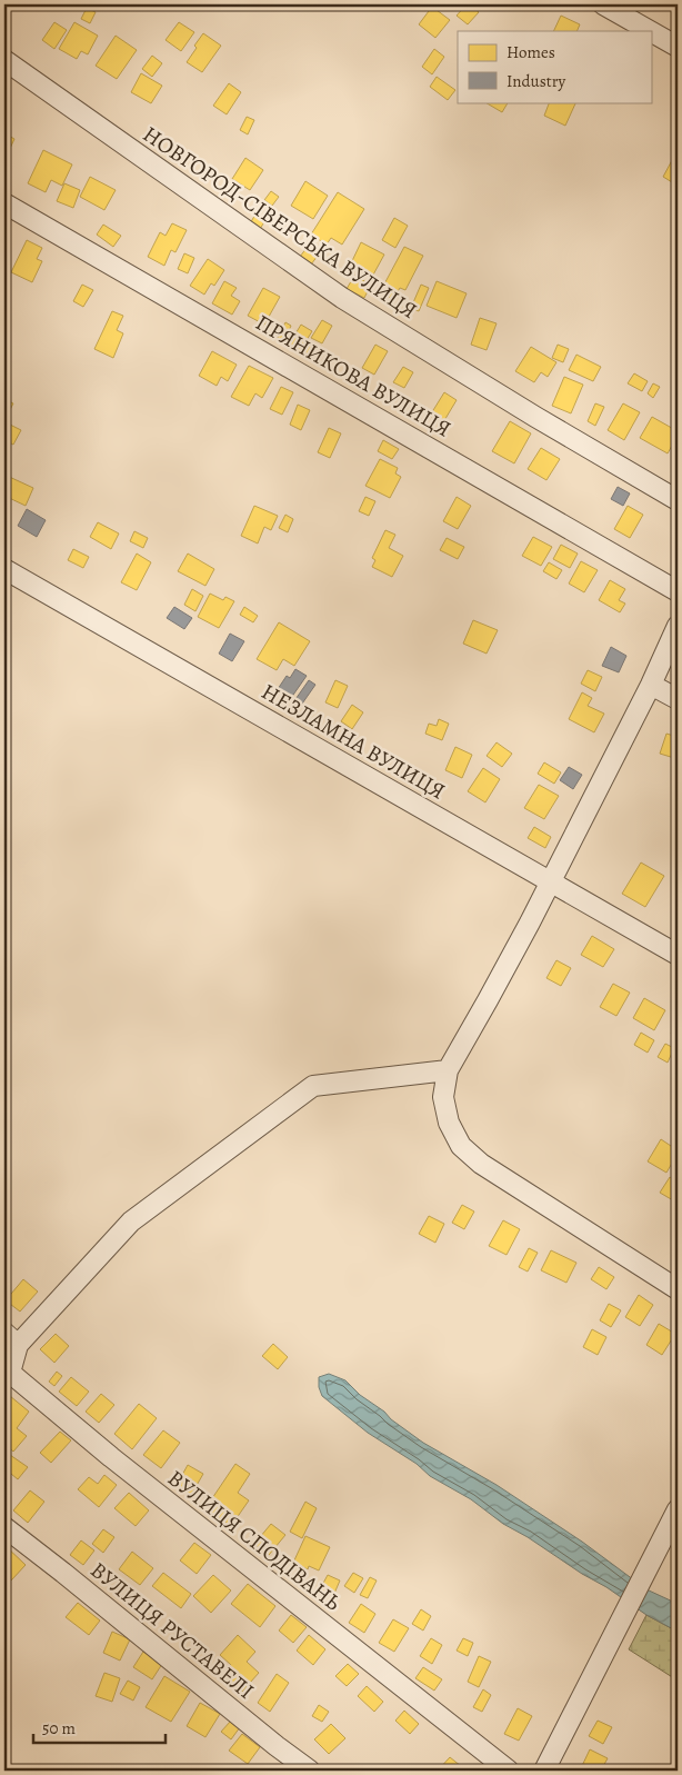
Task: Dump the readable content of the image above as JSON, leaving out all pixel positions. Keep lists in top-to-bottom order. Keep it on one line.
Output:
{"streets":{"street":["НОВГОРОД-СІВЕРСЬКА ВУЛИЦЯ","ПРЯНИКОВА ВУЛИЦЯ","НЕЗЛАМНА ВУЛИЦЯ","ВУЛИЦЯ СПОДІВАНЬ","ВУЛИЦЯ РУСТАВЕЛІ"]},"legend":["Homes","Industry"],"scale_bar":"50 m"}
